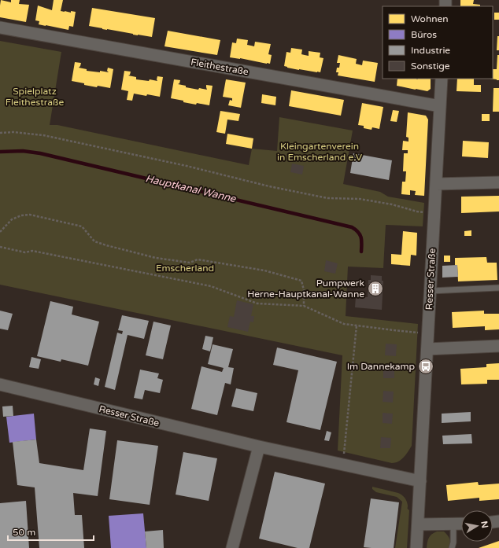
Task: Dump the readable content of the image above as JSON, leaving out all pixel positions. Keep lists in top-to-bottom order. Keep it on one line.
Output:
{"streets":{"street":["Fleithestraße","Resser Straße"]},"crossings":[["Fleithestraße","Resser Straße"]],"water":["Hauptkanal Wanne"],"parks":["Spielplatz Fleithestraße","Kleingartenverein in Emscherland e.V","Emscherland"],"places":{"building":["Pumpwerk Herne-Hauptkanal-Wanne"],"bus stop":["Im Dannekamp"]},"legend":["Wohnen","Büros","Industrie","Sonstige"],"scale_bar":"50 m","north":"right"}
